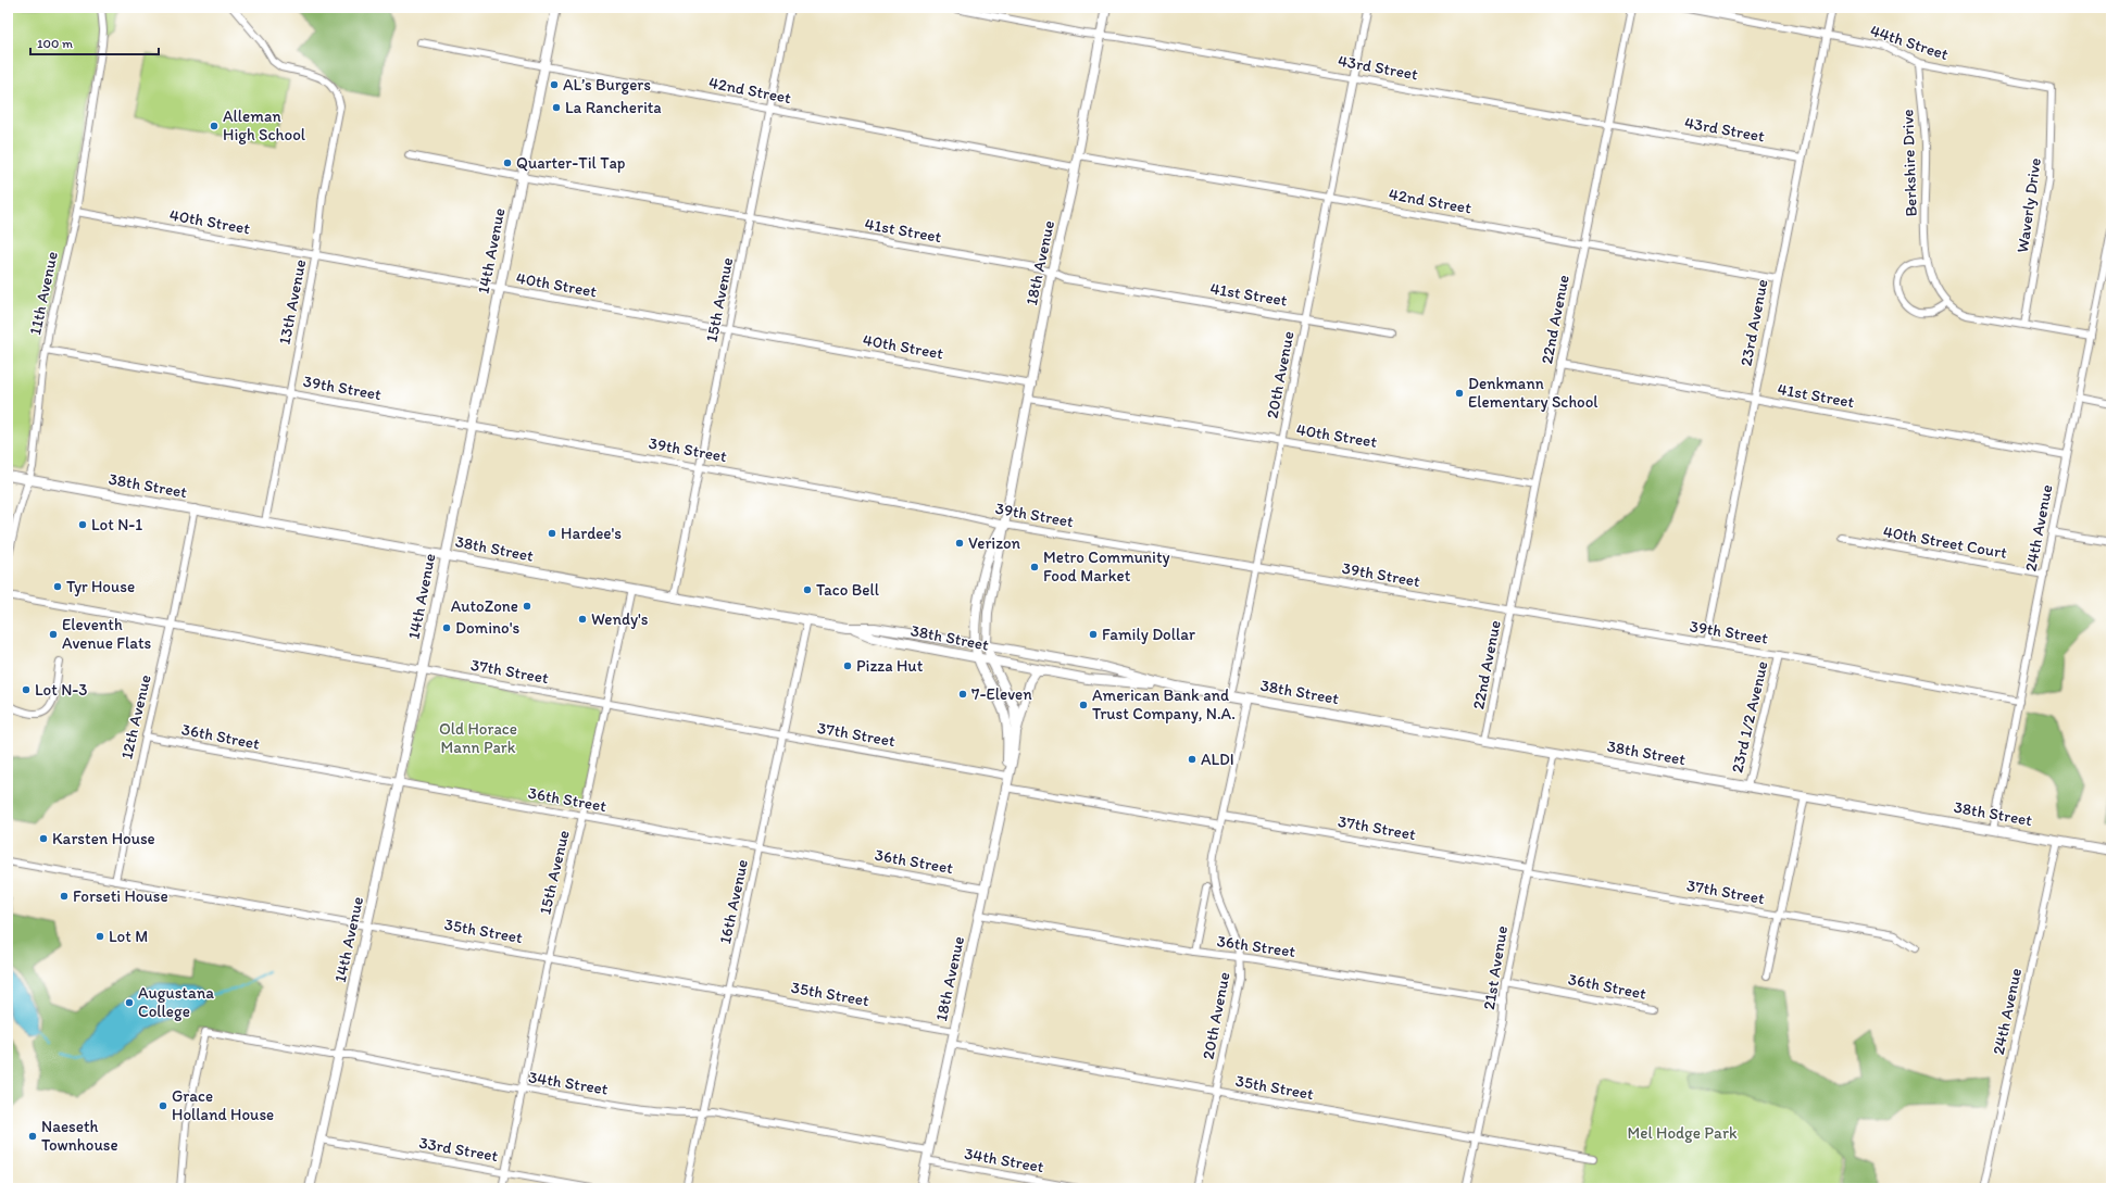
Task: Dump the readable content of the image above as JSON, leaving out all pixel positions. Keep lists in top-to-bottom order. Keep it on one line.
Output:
{"streets":{"street":["44th Street","43rd Street","42nd Street","Berkshire Drive","Waverly Drive","40th Street","41st Street","14th Avenue","18th Avenue","11th Avenue","15th Avenue","13th Avenue","22nd Avenue","23rd Avenue","20th Avenue","39th Street","38th Street","24th Avenue","40th Street Court","37th Street","12th Avenue","23rd 1/2 Avenue","36th Street","16th Avenue","35th Street","21st Avenue","34th Street","33rd Street"]},"crossings":[["44th Street","Berkshire Drive"],["44th Street","Waverly Drive"],["44th Street","23rd Avenue"],["43rd Street","18th Avenue"],["43rd Street","22nd Avenue"],["43rd Street","23rd Avenue"],["43rd Street","20th Avenue"],["42nd Street","14th Avenue"],["42nd Street","18th Avenue"],["42nd Street","15th Avenue"],["42nd Street","22nd Avenue"],["42nd Street","23rd Avenue"],["42nd Street","20th Avenue"],["40th Street","14th Avenue"],["40th Street","18th Avenue"],["40th Street","11th Avenue"],["40th Street","15th Avenue"],["40th Street","13th Avenue"],["40th Street","22nd Avenue"],["40th Street","20th Avenue"],["41st Street","14th Avenue"],["41st Street","18th Avenue"],["41st Street","15th Avenue"],["41st Street","22nd Avenue"],["41st Street","23rd Avenue"],["41st Street","20th Avenue"],["41st Street","24th Avenue"],["14th Avenue","39th Street"],["14th Avenue","38th Street"],["14th Avenue","37th Street"],["14th Avenue","36th Street"],["14th Avenue","35th Street"],["14th Avenue","34th Street"],["14th Avenue","33rd Street"],["18th Avenue","39th Street"],["18th Avenue","38th Street"],["18th Avenue","37th Street"],["18th Avenue","36th Street"],["18th Avenue","35th Street"],["18th Avenue","34th Street"],["11th Avenue","39th Street"],["11th Avenue","38th Street"],["15th Avenue","39th Street"],["15th Avenue","38th Street"],["15th Avenue","37th Street"],["15th Avenue","36th Street"],["15th Avenue","35th Street"],["15th Avenue","34th Street"],["15th Avenue","33rd Street"],["13th Avenue","39th Street"],["13th Avenue","38th Street"],["22nd Avenue","39th Street"],["22nd Avenue","38th Street"],["23rd Avenue","39th Street"],["20th Avenue","39th Street"],["20th Avenue","38th Street"],["20th Avenue","37th Street"],["20th Avenue","36th Street"],["20th Avenue","35th Street"],["39th Street","24th Avenue"],["39th Street","23rd 1/2 Avenue"],["38th Street","24th Avenue"],["38th Street","12th Avenue"],["38th Street","23rd 1/2 Avenue"],["38th Street","16th Avenue"],["38th Street","21st Avenue"],["24th Avenue","40th Street Court"],["37th Street","12th Avenue"],["37th Street","16th Avenue"],["37th Street","21st Avenue"],["12th Avenue","36th Street"],["12th Avenue","35th Street"],["36th Street","16th Avenue"],["36th Street","21st Avenue"],["16th Avenue","35th Street"],["16th Avenue","34th Street"],["35th Street","21st Avenue"]],"parks":["Old Horace Mann Park","Mel Hodge Park"],"places":["AL’s Burgers","La Rancherita","Alleman High School","Quarter-Til Tap","Denkmann Elementary School","Lot N-1","Hardee's","Verizon","Metro Community Food Market","Tyr House","Taco Bell","AutoZone","Wendy's","Domino's","Eleventh Avenue Flats","Family Dollar","Pizza Hut","Lot N-3","7-Eleven","American Bank and Trust Company, N.A.","ALDI","Karsten House","Forseti House","Lot M","Augustana College","Grace Holland House","Naeseth Townhouse"],"scale_bar":"100 m"}
